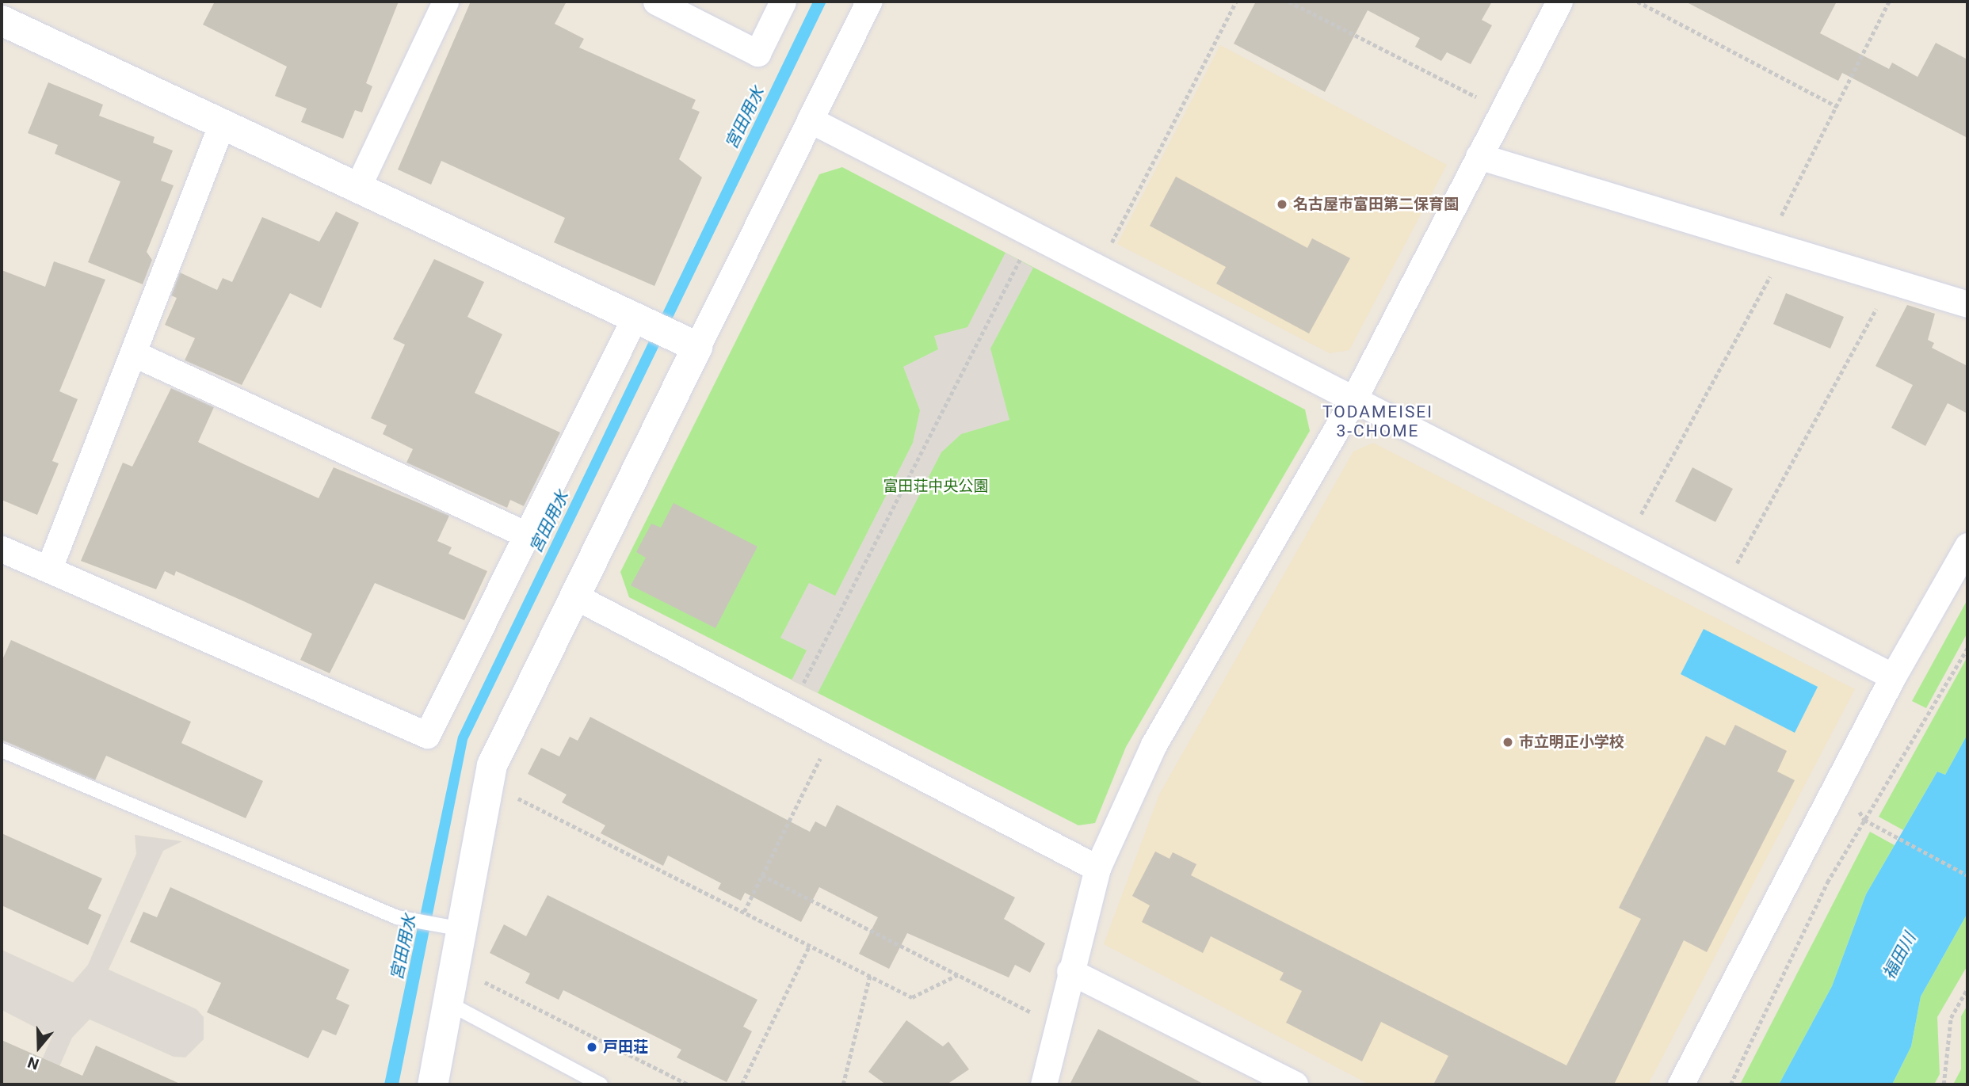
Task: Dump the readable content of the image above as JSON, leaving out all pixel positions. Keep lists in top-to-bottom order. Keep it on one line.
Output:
{"districts":["TODAMEISEI 3-CHOME"],"water":["宮田用水","福田川"],"parks":["富田荘中央公園"],"places":["名古屋市富田第二保育園","市立明正小学校","戸田荘"],"north":"bottom"}
